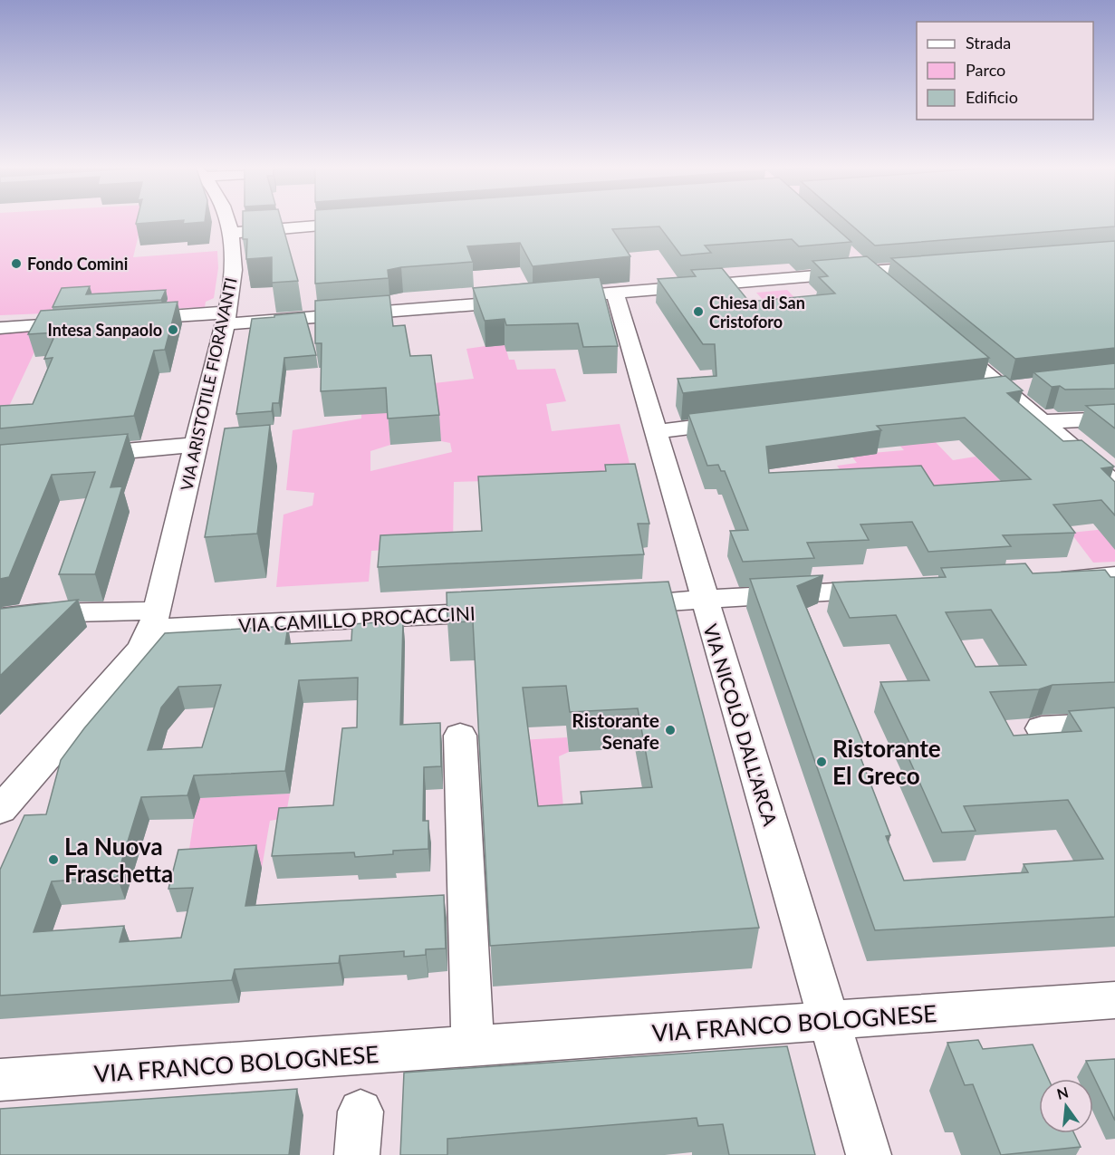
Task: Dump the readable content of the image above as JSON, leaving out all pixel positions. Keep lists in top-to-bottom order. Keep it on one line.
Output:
{"streets":{"street":["VIA ARISTOTILE FIORAVANTI","VIA CAMILLO PROCACCINI","VIA NICOLÒ DALL'ARCA","VIA FRANCO BOLOGNESE"]},"crossings":[["VIA ARISTOTILE FIORAVANTI","VIA CAMILLO PROCACCINI"],["VIA NICOLÒ DALL'ARCA","VIA FRANCO BOLOGNESE"]],"places":["Fondo Comini","Chiesa di San Cristoforo","Intesa Sanpaolo","Ristorante Senafe","Ristorante El Greco","La Nuova Fraschetta"],"legend":["Strada","Parco","Edificio"],"north":"top"}
